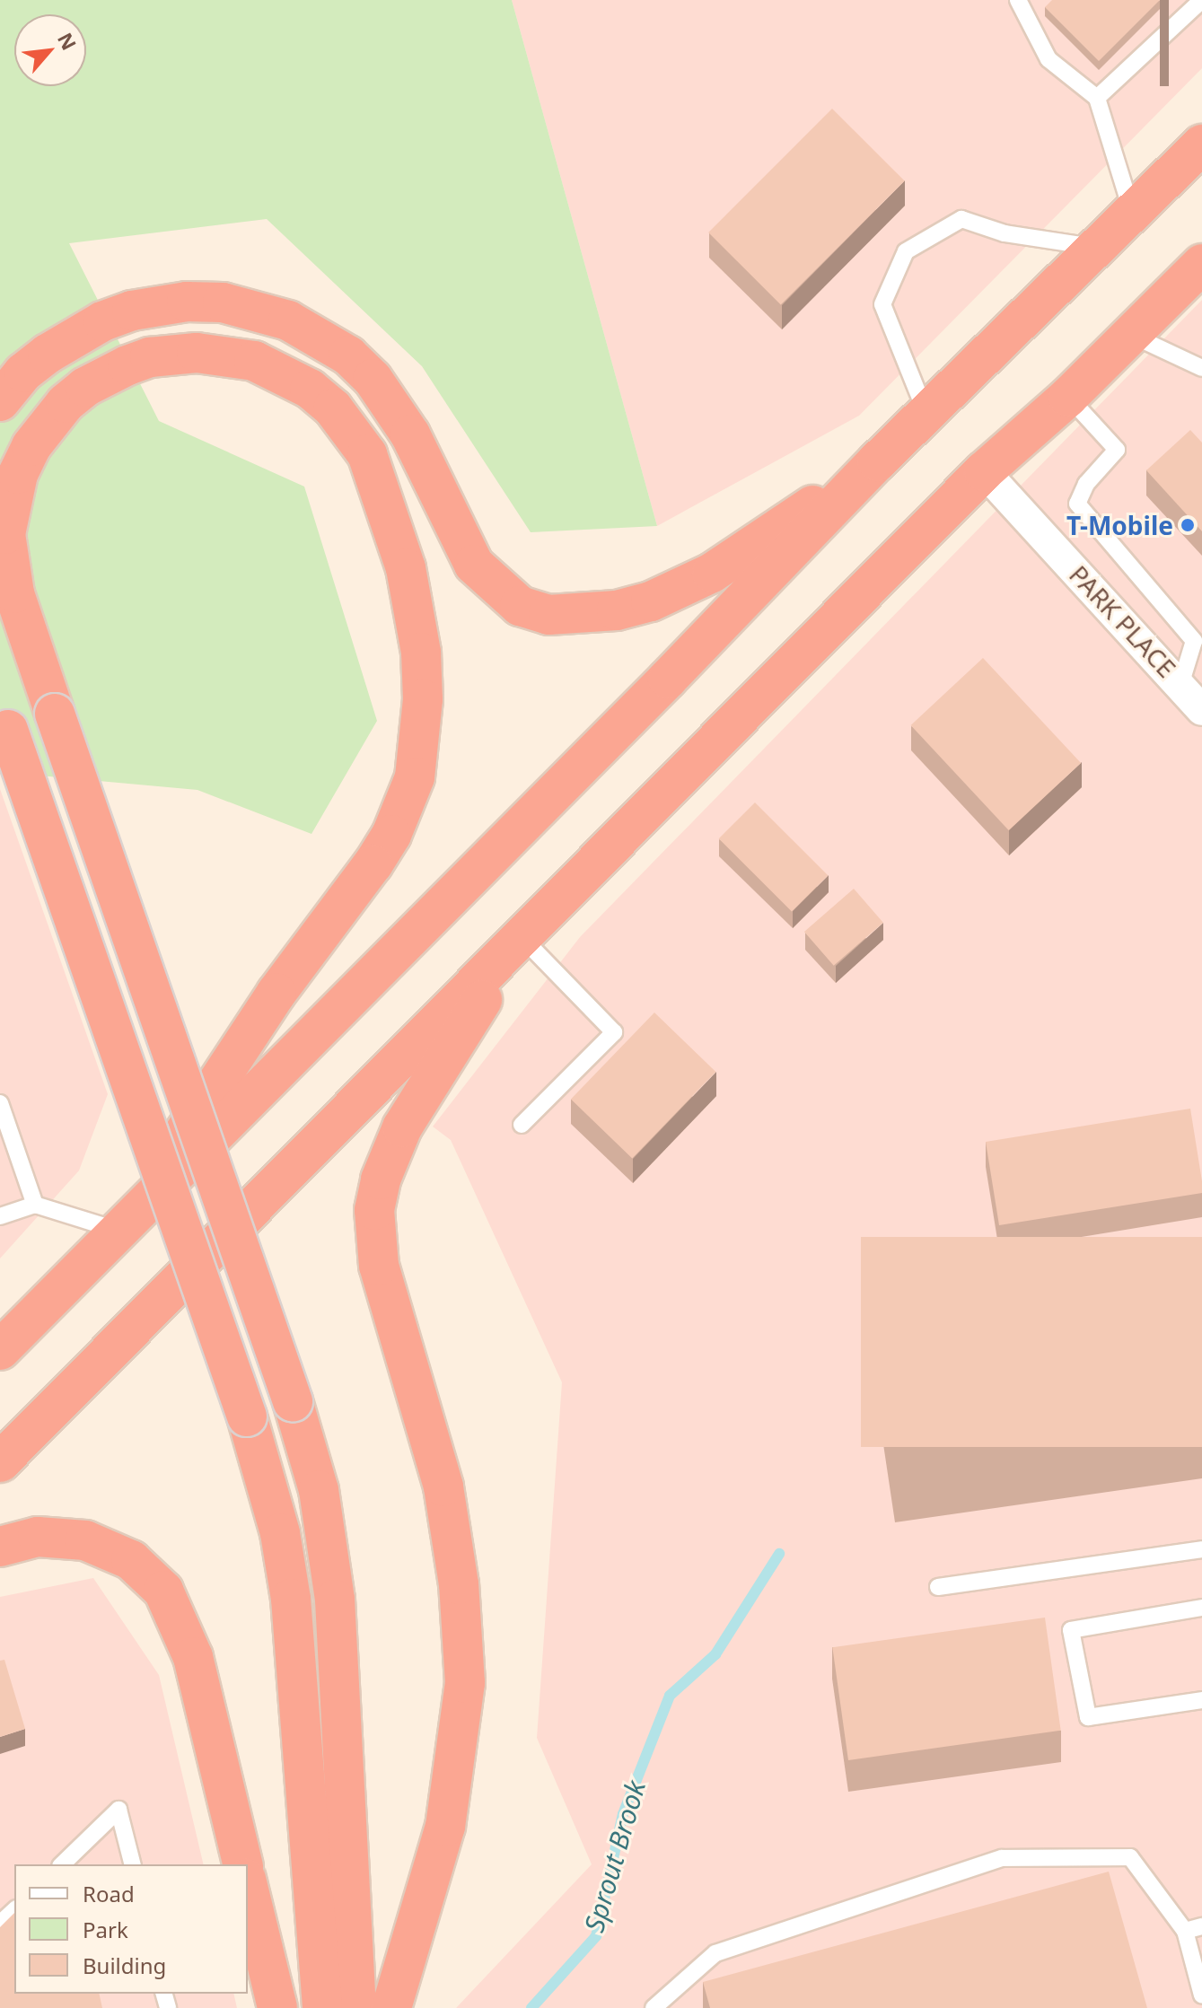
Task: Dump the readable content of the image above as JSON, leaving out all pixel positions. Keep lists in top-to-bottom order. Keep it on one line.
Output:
{"streets":{"street":["PARK PLACE"]},"water":["Sprout Brook"],"places":["T-Mobile"],"legend":["Road","Park","Building"],"north":"top right"}
